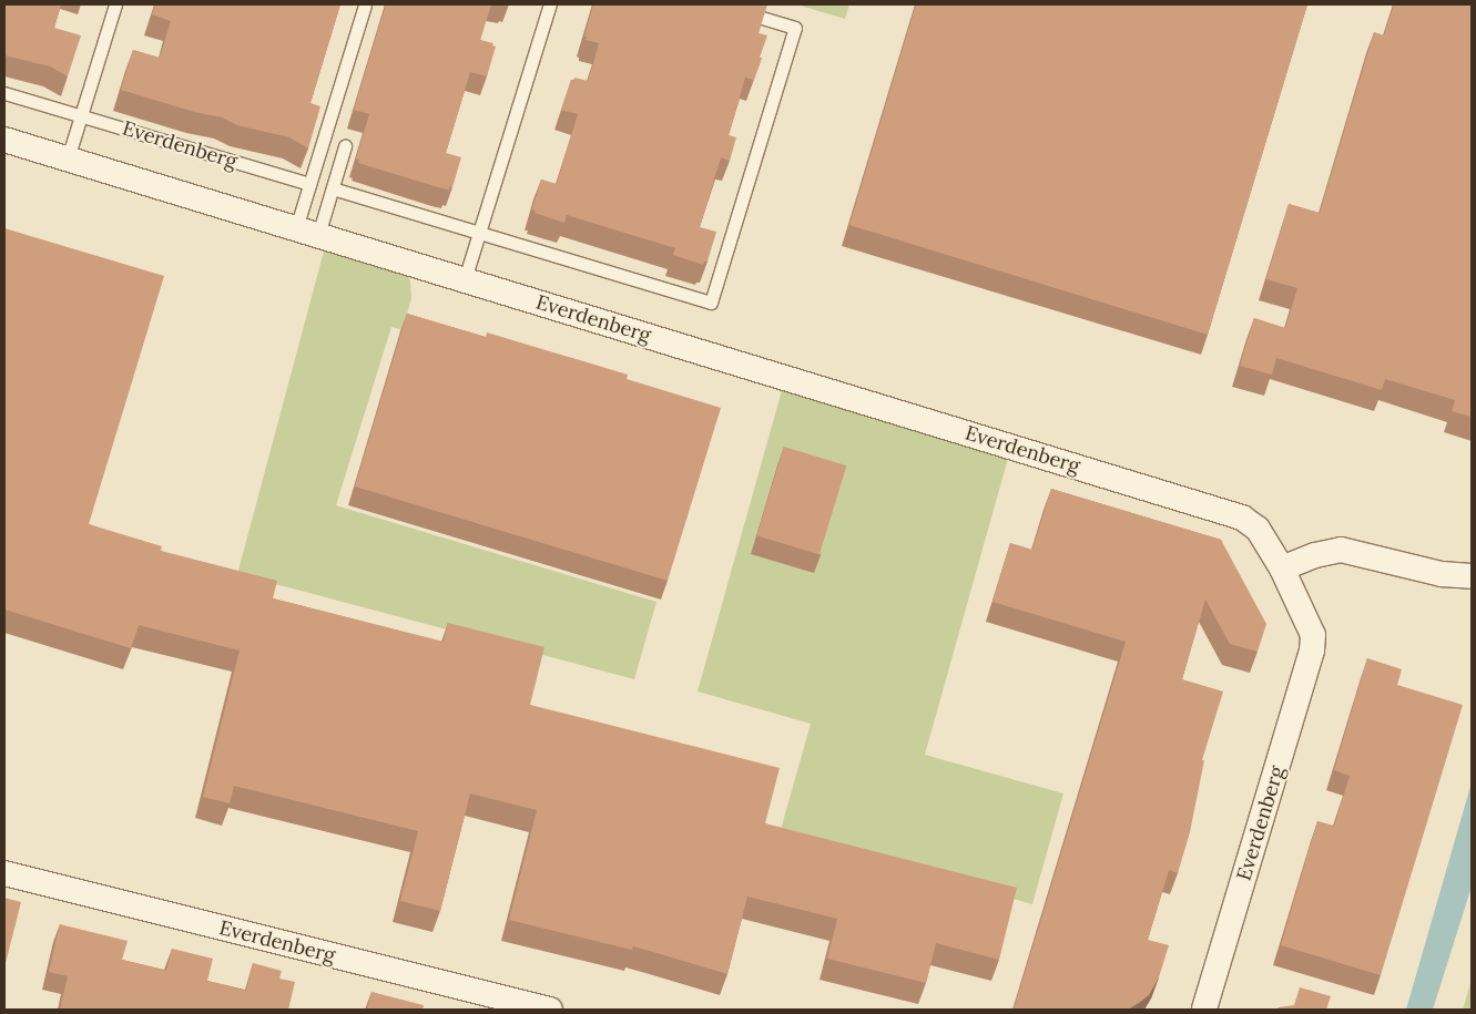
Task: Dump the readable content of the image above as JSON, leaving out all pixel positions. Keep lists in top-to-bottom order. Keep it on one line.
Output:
{"streets":{"street":["Everdenberg"]}}
